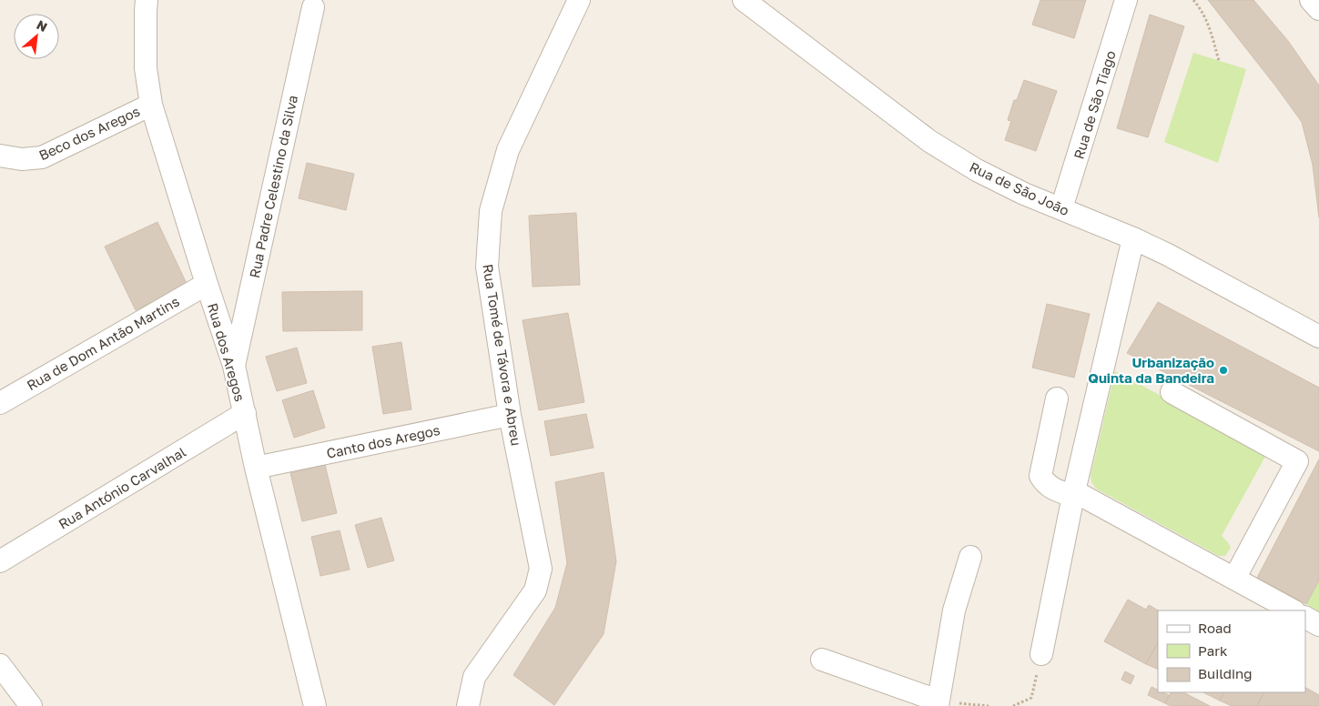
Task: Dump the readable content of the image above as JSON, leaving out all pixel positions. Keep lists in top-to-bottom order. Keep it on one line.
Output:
{"streets":{"street":["Rua de São Tiago","Beco dos Aregos","Rua Padre Celestino da Silva","Rua de São João","Rua de Dom Antão Martins","Rua dos Aregos","Rua Tomé de Távora e Abreu","Canto dos Aregos","Rua António Carvalhal"]},"crossings":[["Rua de São Tiago","Rua de São João"],["Beco dos Aregos","Rua dos Aregos"],["Rua Padre Celestino da Silva","Rua dos Aregos"],["Rua de Dom Antão Martins","Rua dos Aregos"],["Rua dos Aregos","Canto dos Aregos"],["Rua dos Aregos","Rua António Carvalhal"],["Rua Tomé de Távora e Abreu","Canto dos Aregos"]],"places":["Urbanização Quinta da Bandeira"],"legend":["Road","Park","Building"],"north":"top right"}
